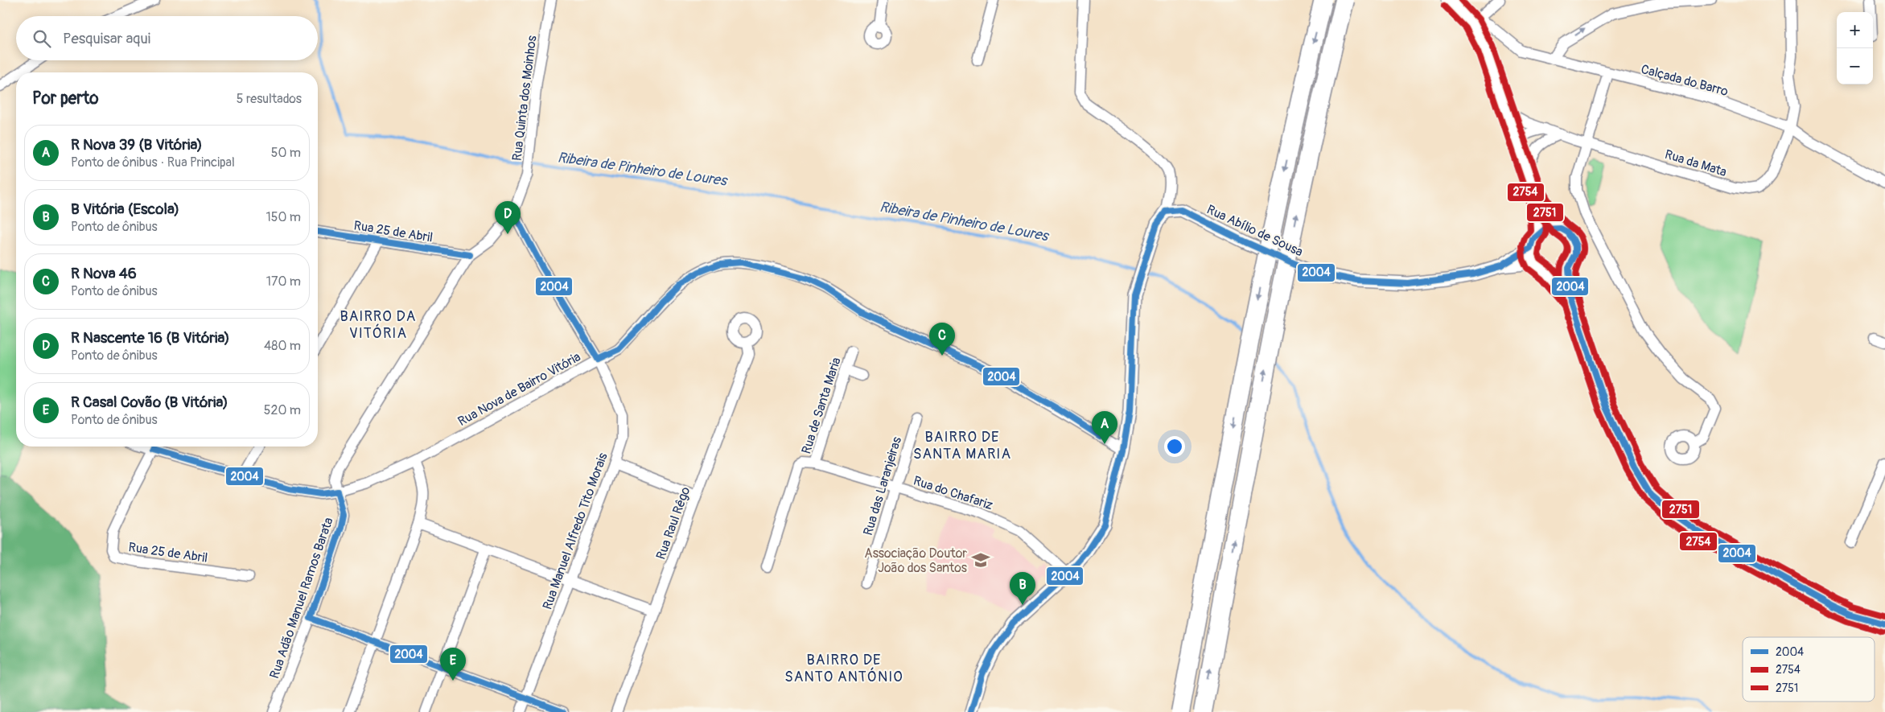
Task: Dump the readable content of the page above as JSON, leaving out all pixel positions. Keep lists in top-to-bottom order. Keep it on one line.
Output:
{"streets":{"street":["Calçada do Barro","Rua Quinta dos Moinhos","Rua da Mata","Rua Abílio de Sousa","Rua 25 de Abril","Rua Nova de Bairro Vitória","Rua de Santa Maria","Rua das Laranjeiras","Rua do Chafariz","Rua Raul Rêgo","Rua Manuel Alfredo Tito Morais","Rua Adão Manuel Ramos Barata"]},"crossings":[["Calçada do Barro","Rua da Mata"],["Rua Quinta dos Moinhos","Rua 25 de Abril"],["Rua Quinta dos Moinhos","Rua Manuel Alfredo Tito Morais"],["Rua Quinta dos Moinhos","Rua Adão Manuel Ramos Barata"],["Rua 25 de Abril","Rua Adão Manuel Ramos Barata"],["Rua Nova de Bairro Vitória","Rua Manuel Alfredo Tito Morais"],["Rua Nova de Bairro Vitória","Rua Adão Manuel Ramos Barata"],["Rua de Santa Maria","Rua do Chafariz"],["Rua das Laranjeiras","Rua do Chafariz"]],"districts":["BAIRRO DA VITÓRIA","BAIRRO DE SANTA MARIA","BAIRRO DE SANTO ANTÓNIO"],"water":["Ribeira de Pinheiro de Loures"],"places":{"school or university":["Associação Doutor João dos Santos"]},"lines":["transit line 2751","transit line 2754","transit line 2004"],"legend":["2004","2754","2751"],"page":{"map_buttons":["+","−"],"search":"Pesquisar aqui","heading":["Por perto","5 resultados"],"list":[{"mark":"A","name":"R Nova 39 (B Vitória)","note":"Ponto de ônibus · Rua Principal","value":"50 m"},{"mark":"B","name":"B Vitória (Escola)","note":"Ponto de ônibus","value":"150 m"},{"mark":"C","name":"R Nova 46","note":"Ponto de ônibus","value":"170 m"},{"mark":"D","name":"R Nascente 16 (B Vitória)","note":"Ponto de ônibus","value":"480 m"},{"mark":"E","name":"R Casal Covão (B Vitória)","note":"Ponto de ônibus","value":"520 m"}],"pins":["D","C","A","B","E"]}}
